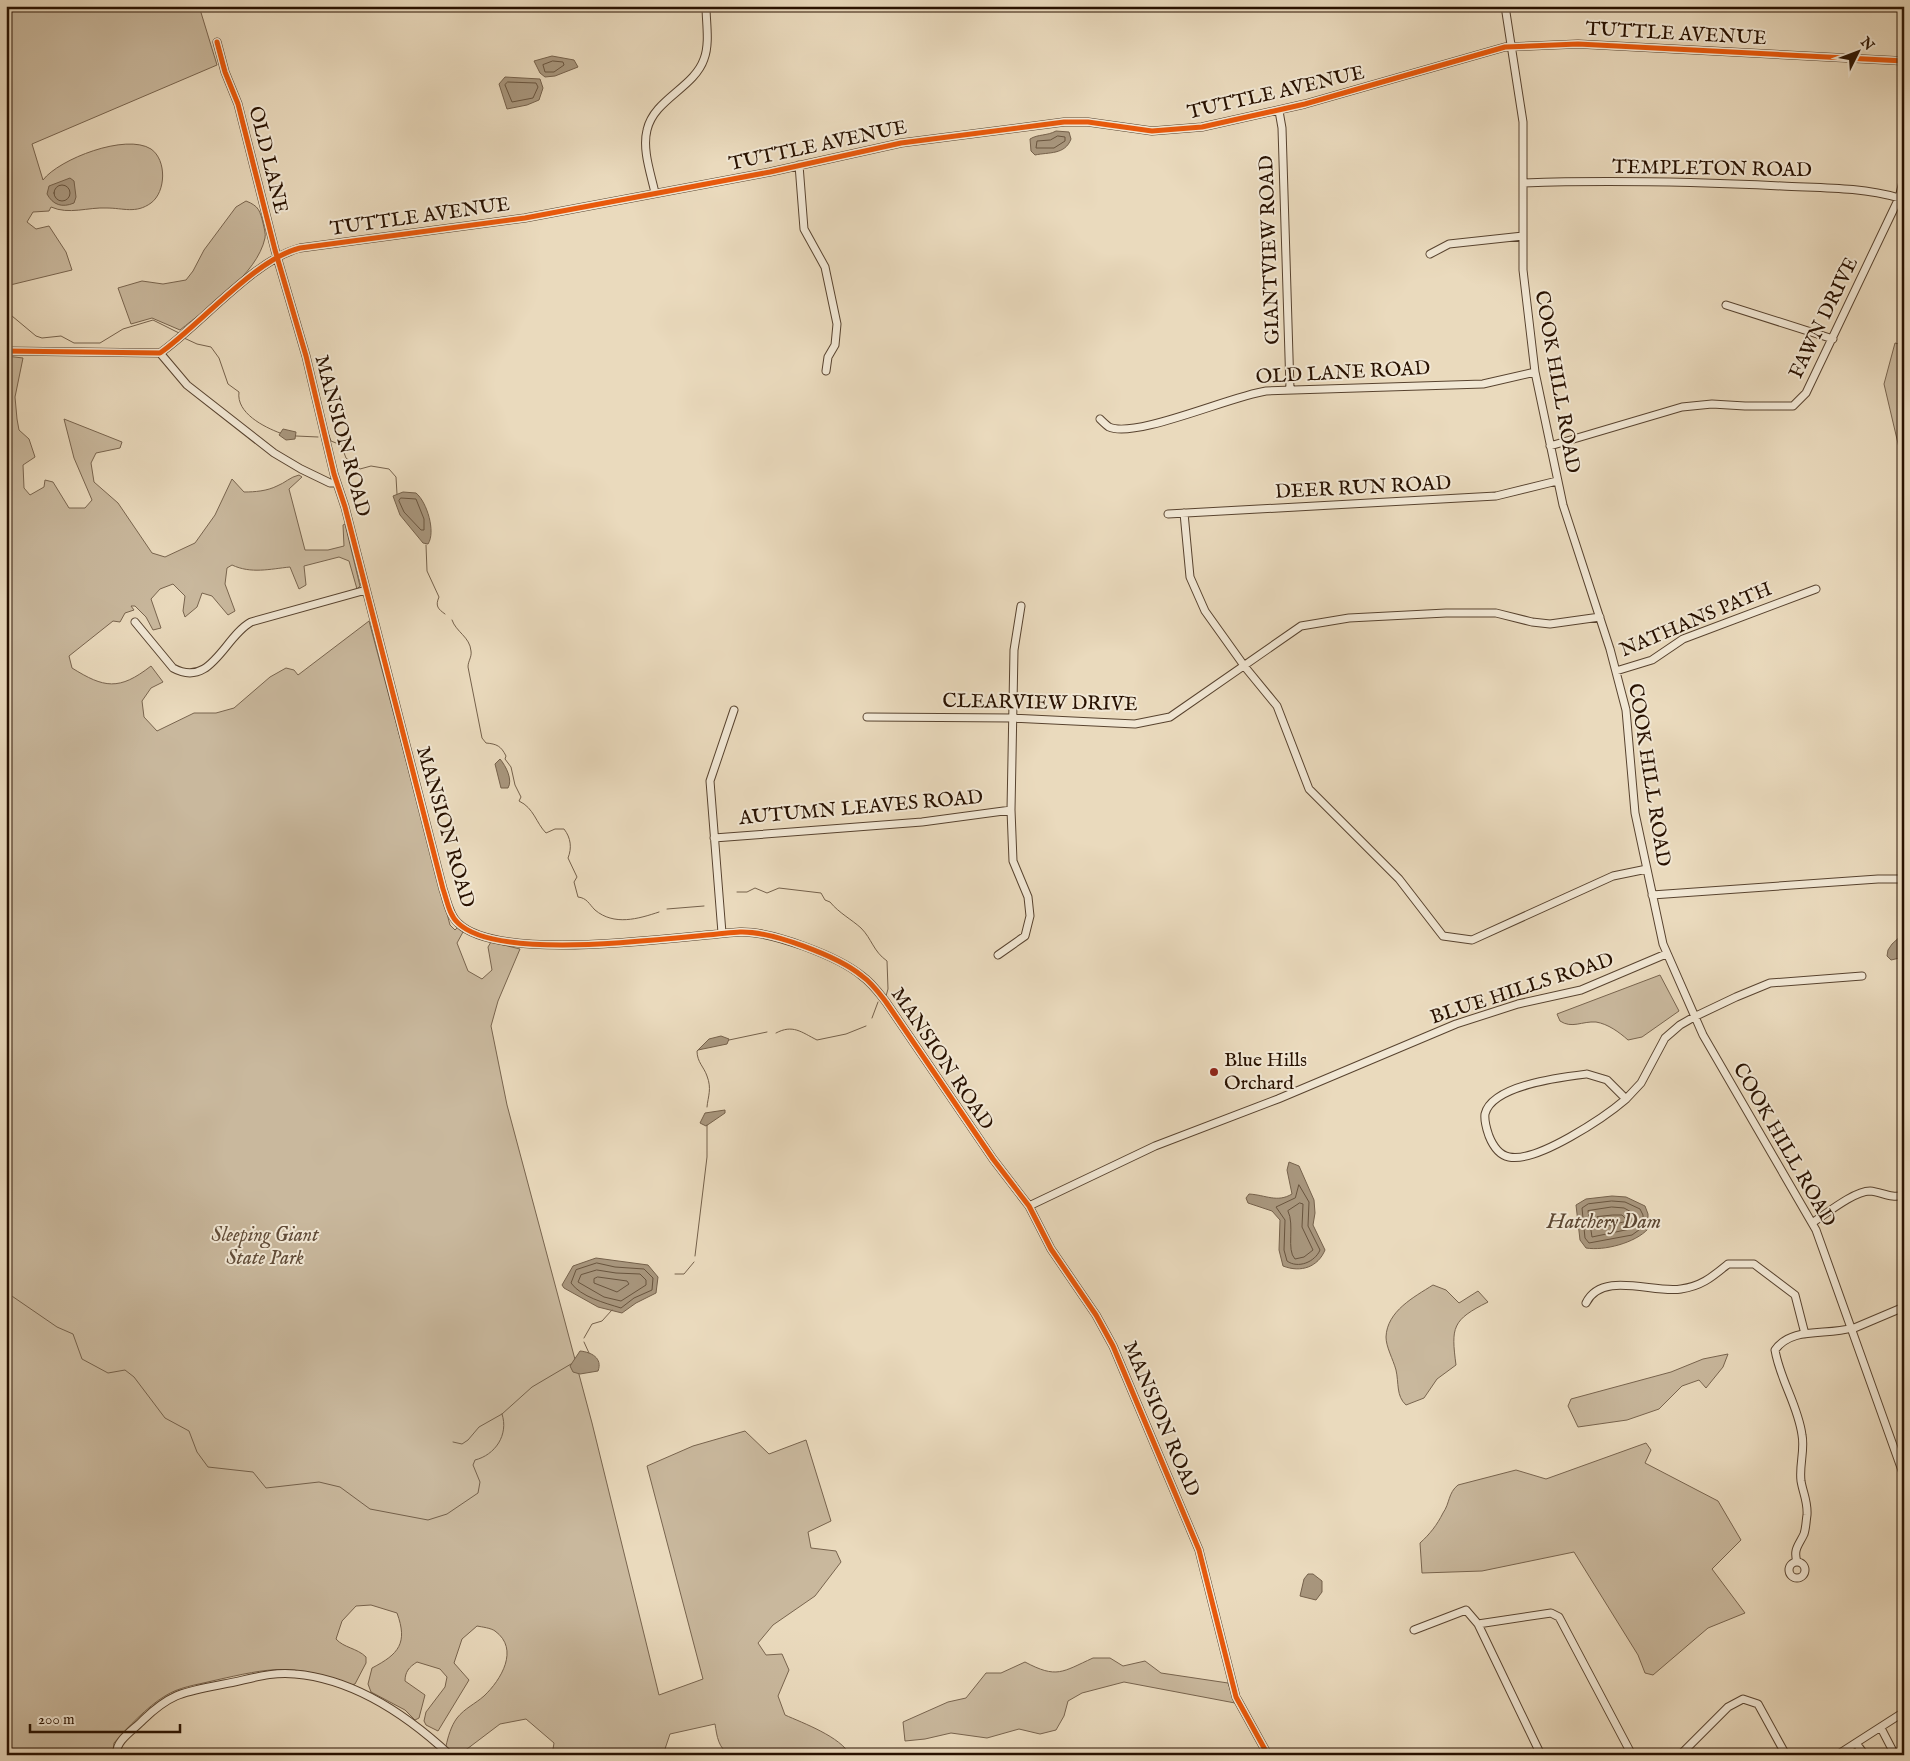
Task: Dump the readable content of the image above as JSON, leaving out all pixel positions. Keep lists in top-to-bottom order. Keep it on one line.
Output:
{"streets":{"street":["TUTTLE AVENUE","OLD LANE","TEMPLETON ROAD","GIANTVIEW ROAD","FAWN DRIVE","OLD LANE ROAD","COOK HILL ROAD","MANSION ROAD","DEER RUN ROAD","NATHANS PATH","CLEARVIEW DRIVE","AUTUMN LEAVES ROAD","BLUE HILLS ROAD"]},"crossings":[["TUTTLE AVENUE","OLD LANE"],["TUTTLE AVENUE","GIANTVIEW ROAD"],["TUTTLE AVENUE","COOK HILL ROAD"],["TUTTLE AVENUE","MANSION ROAD"],["OLD LANE","MANSION ROAD"],["TEMPLETON ROAD","FAWN DRIVE"],["TEMPLETON ROAD","COOK HILL ROAD"],["GIANTVIEW ROAD","OLD LANE ROAD"],["FAWN DRIVE","COOK HILL ROAD"],["OLD LANE ROAD","COOK HILL ROAD"],["COOK HILL ROAD","DEER RUN ROAD"],["COOK HILL ROAD","NATHANS PATH"],["COOK HILL ROAD","CLEARVIEW DRIVE"],["COOK HILL ROAD","BLUE HILLS ROAD"],["MANSION ROAD","BLUE HILLS ROAD"]],"water":["Hatchery Dam"],"parks":["Sleeping Giant State Park"],"places":["Blue Hills Orchard"],"scale_bar":"200 m","north":"top right"}
